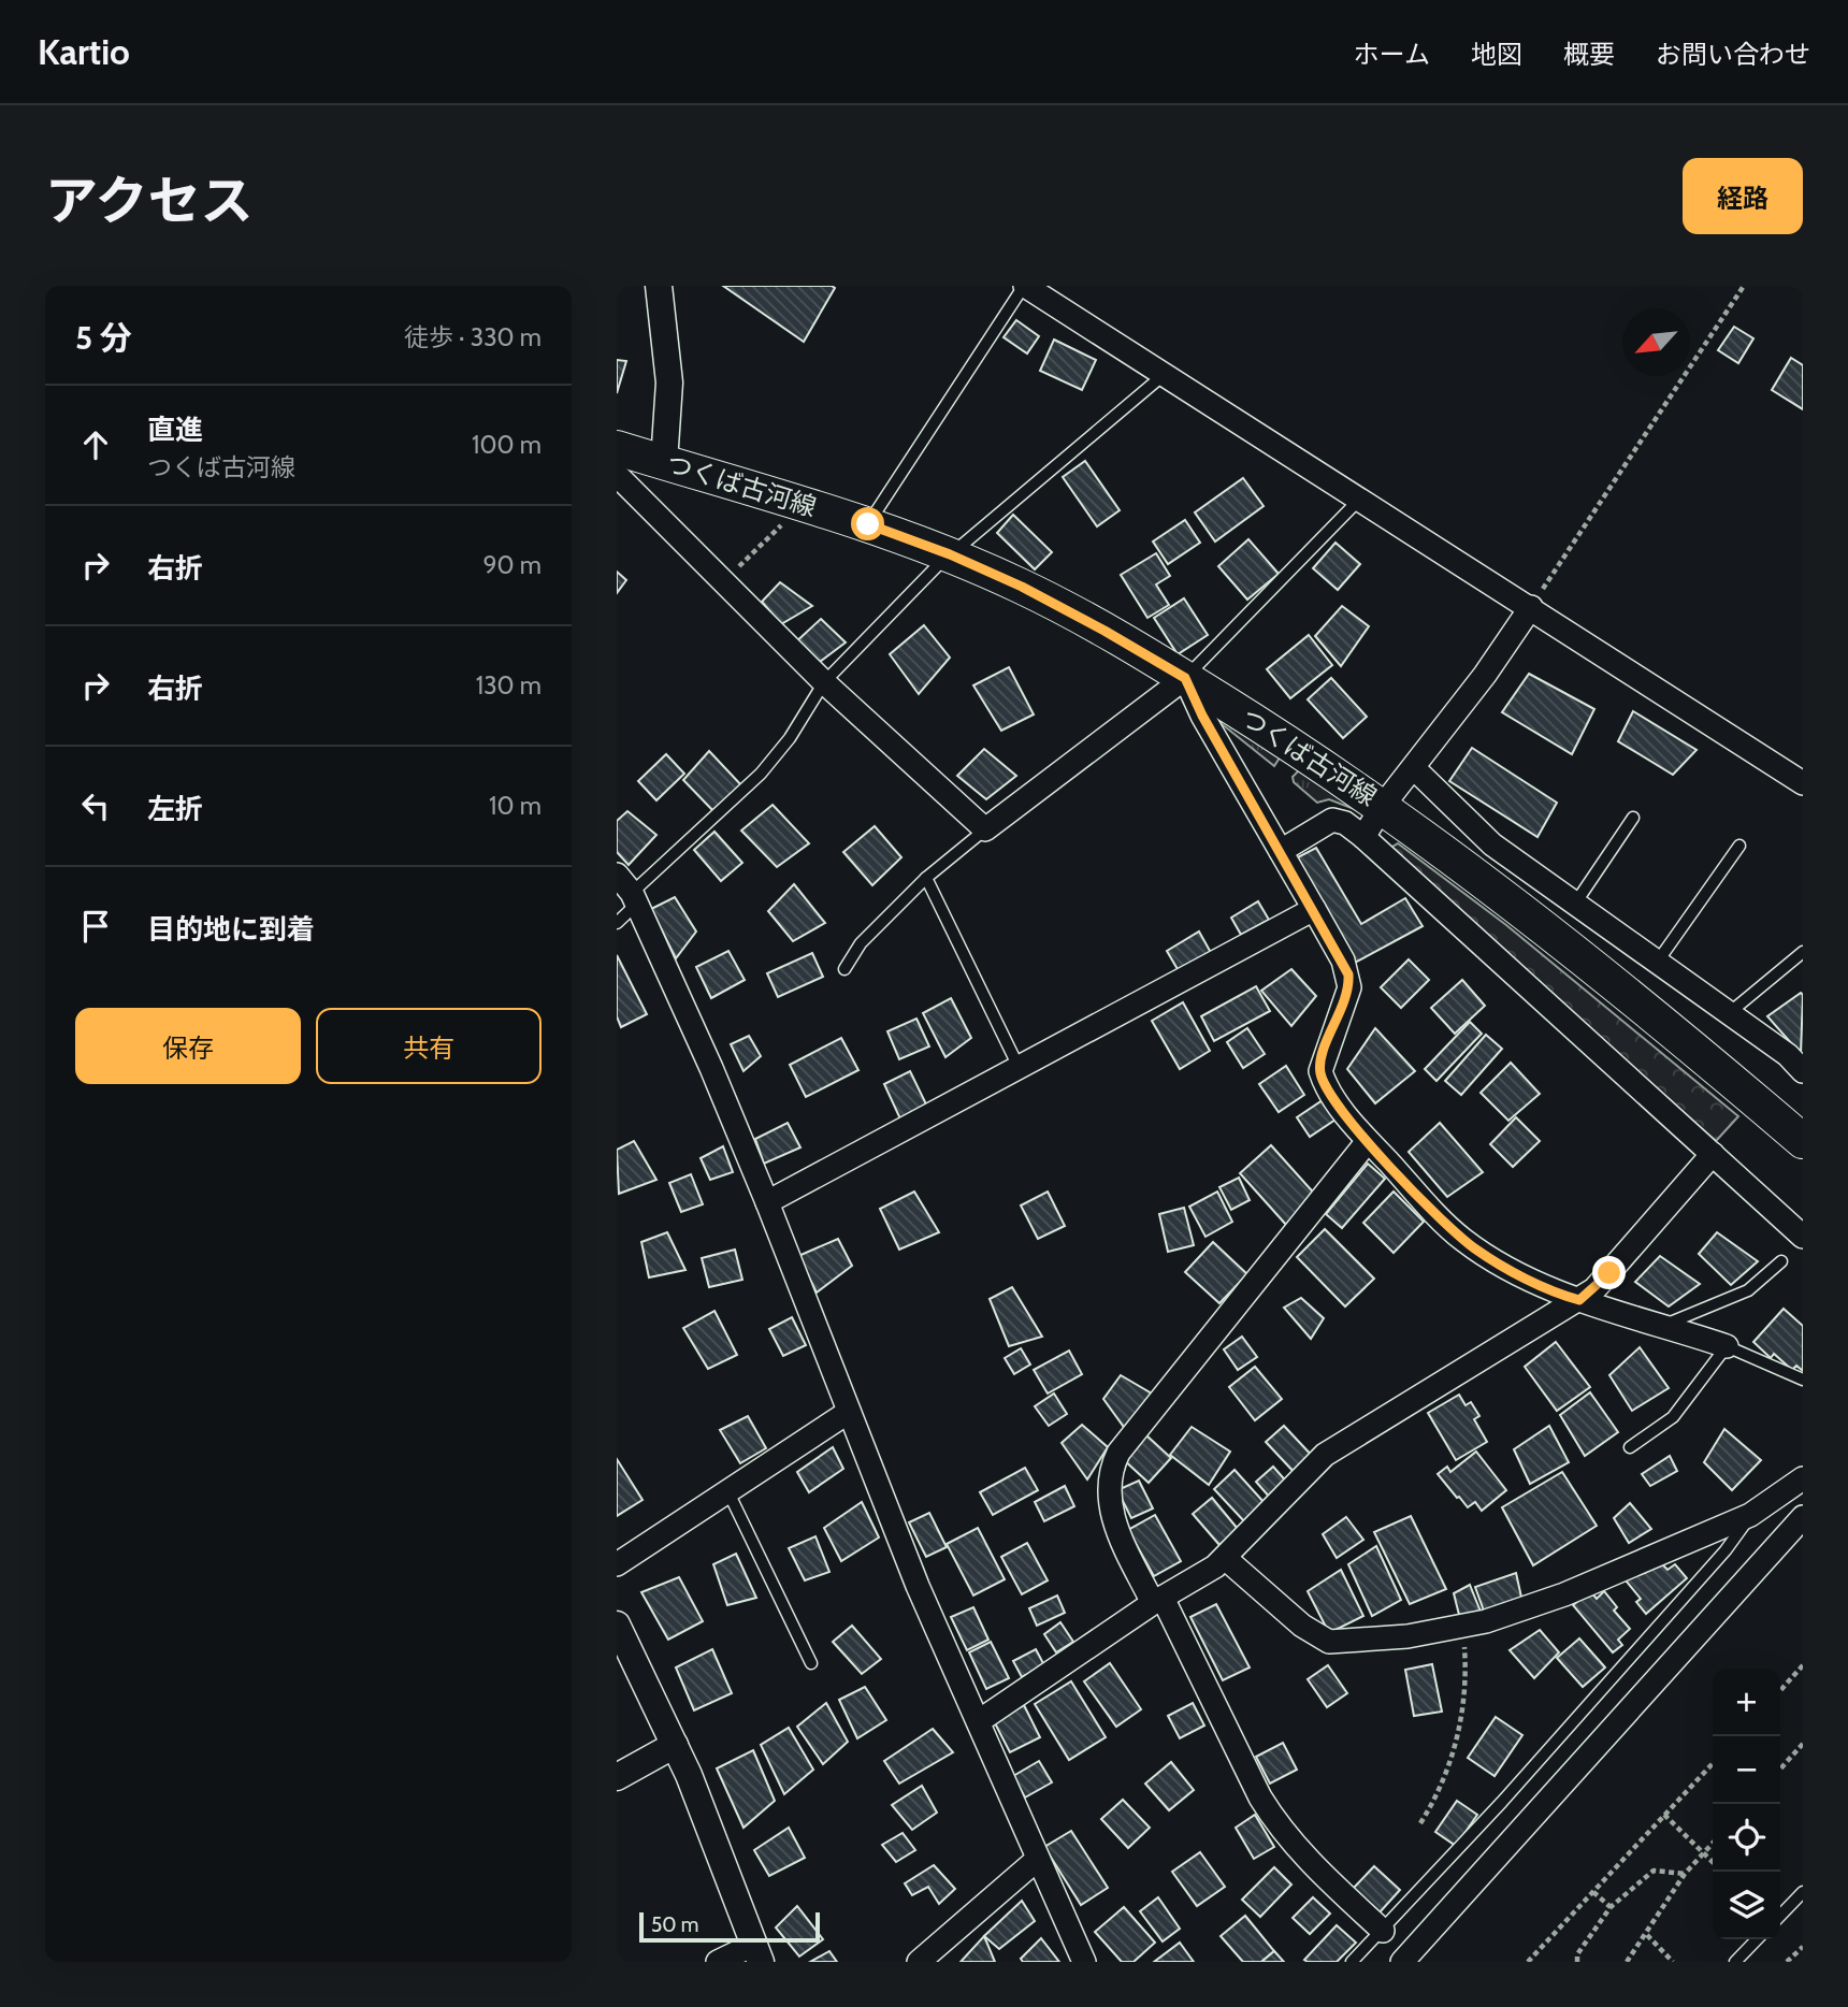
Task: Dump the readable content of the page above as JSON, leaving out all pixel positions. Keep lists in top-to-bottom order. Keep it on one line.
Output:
{"streets":{"main road":["つくば古河線"]},"scale_bar":"50 m","north":"bottom left","page":{"header":"Kartio","nav":["ホーム","地図","概要","お問い合わせ"],"title":"アクセス","buttons":["経路",["保存","共有"]],"heading":["5 分","徒歩 · 330 m"],"list":[["直進","つくば古河線","100 m"],["右折","90 m"],["右折","130 m"],["左折","10 m"],"目的地に到着"],"map_buttons":["+","−"],"scale":"50 m"}}
